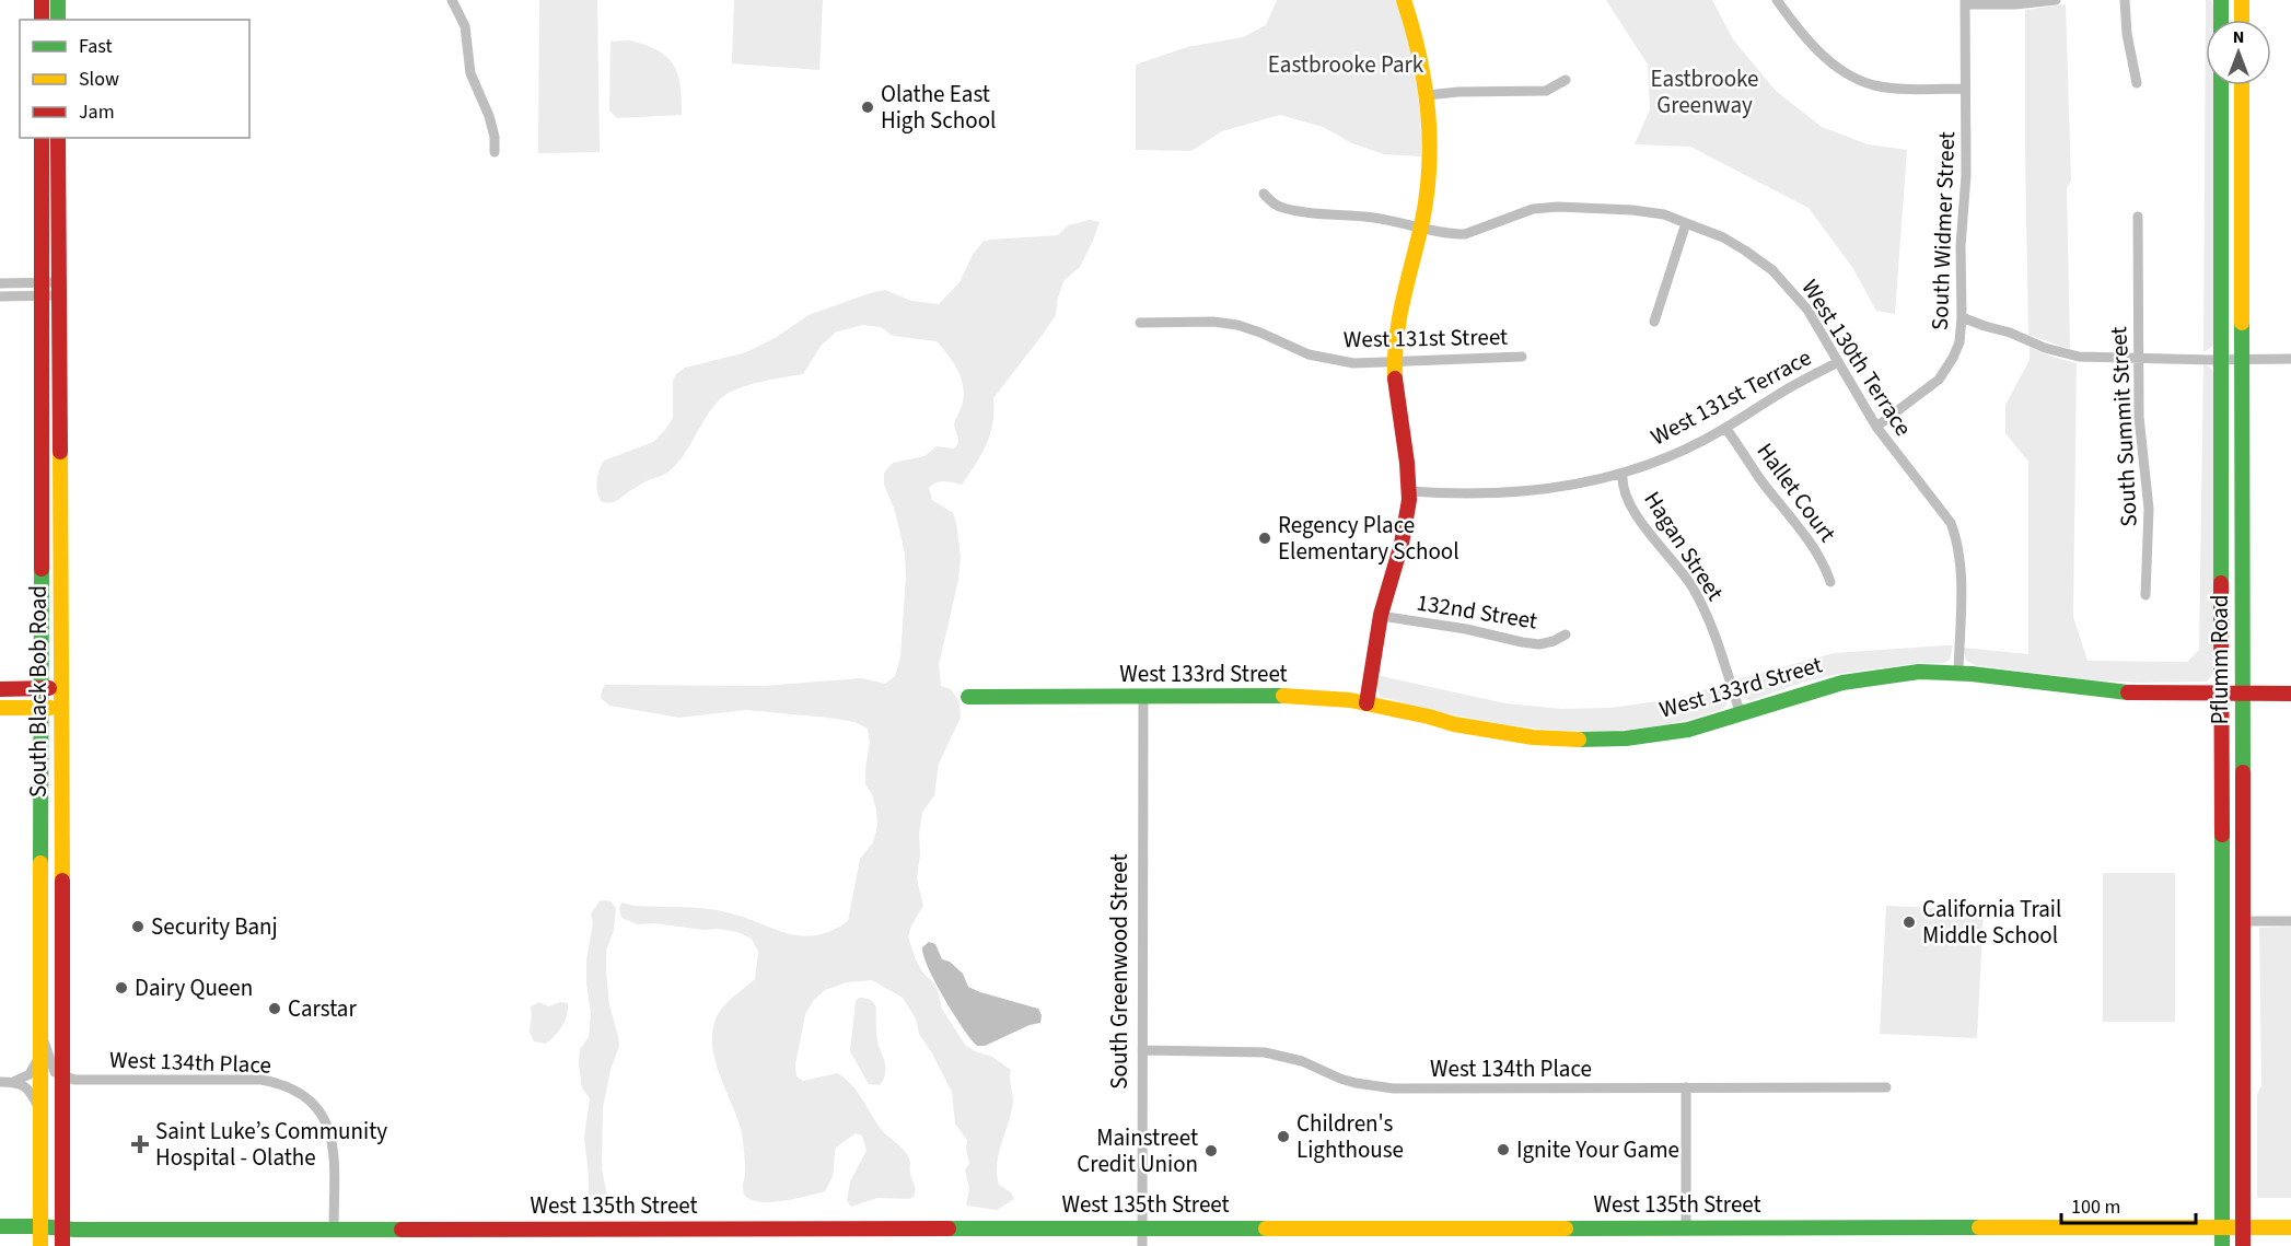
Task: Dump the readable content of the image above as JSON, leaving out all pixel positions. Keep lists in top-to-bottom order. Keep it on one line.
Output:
{"streets":{"main road":["Pflumm Road","West 133rd Street","South Black Bob Road","West 135th Street"],"street":["South Widmer Street","West 131st Street","West 130th Terrace","West 131st Terrace","South Summit Street","Hallet Court","Hagan Street","132nd Street","South Greenwood Street","West 134th Place"]},"crossings":[["South Widmer Street","West 130th Terrace"],["West 130th Terrace","West 131st Terrace"],["West 130th Terrace","West 133rd Street"],["West 131st Terrace","Hallet Court"],["West 131st Terrace","Hagan Street"],["Hagan Street","West 133rd Street"],["Pflumm Road","West 133rd Street"],["Pflumm Road","West 135th Street"],["West 133rd Street","South Greenwood Street"],["South Black Bob Road","West 134th Place"],["South Black Bob Road","West 135th Street"],["South Greenwood Street","West 134th Place"],["South Greenwood Street","West 135th Street"],["West 134th Place","West 135th Street"]],"parks":["Eastbrooke Park","Eastbrooke Greenway"],"places":{"other":["Olathe East High School","Regency Place Elementary School","California Trail Middle School","Security Banj","Dairy Queen","Carstar","Children's Lighthouse","Ignite Your Game","Mainstreet Credit Union"],"health":["Saint Luke’s Community Hospital - Olathe"]},"legend":["Fast","Slow","Jam"],"scale_bar":"100 m","north":"top"}
